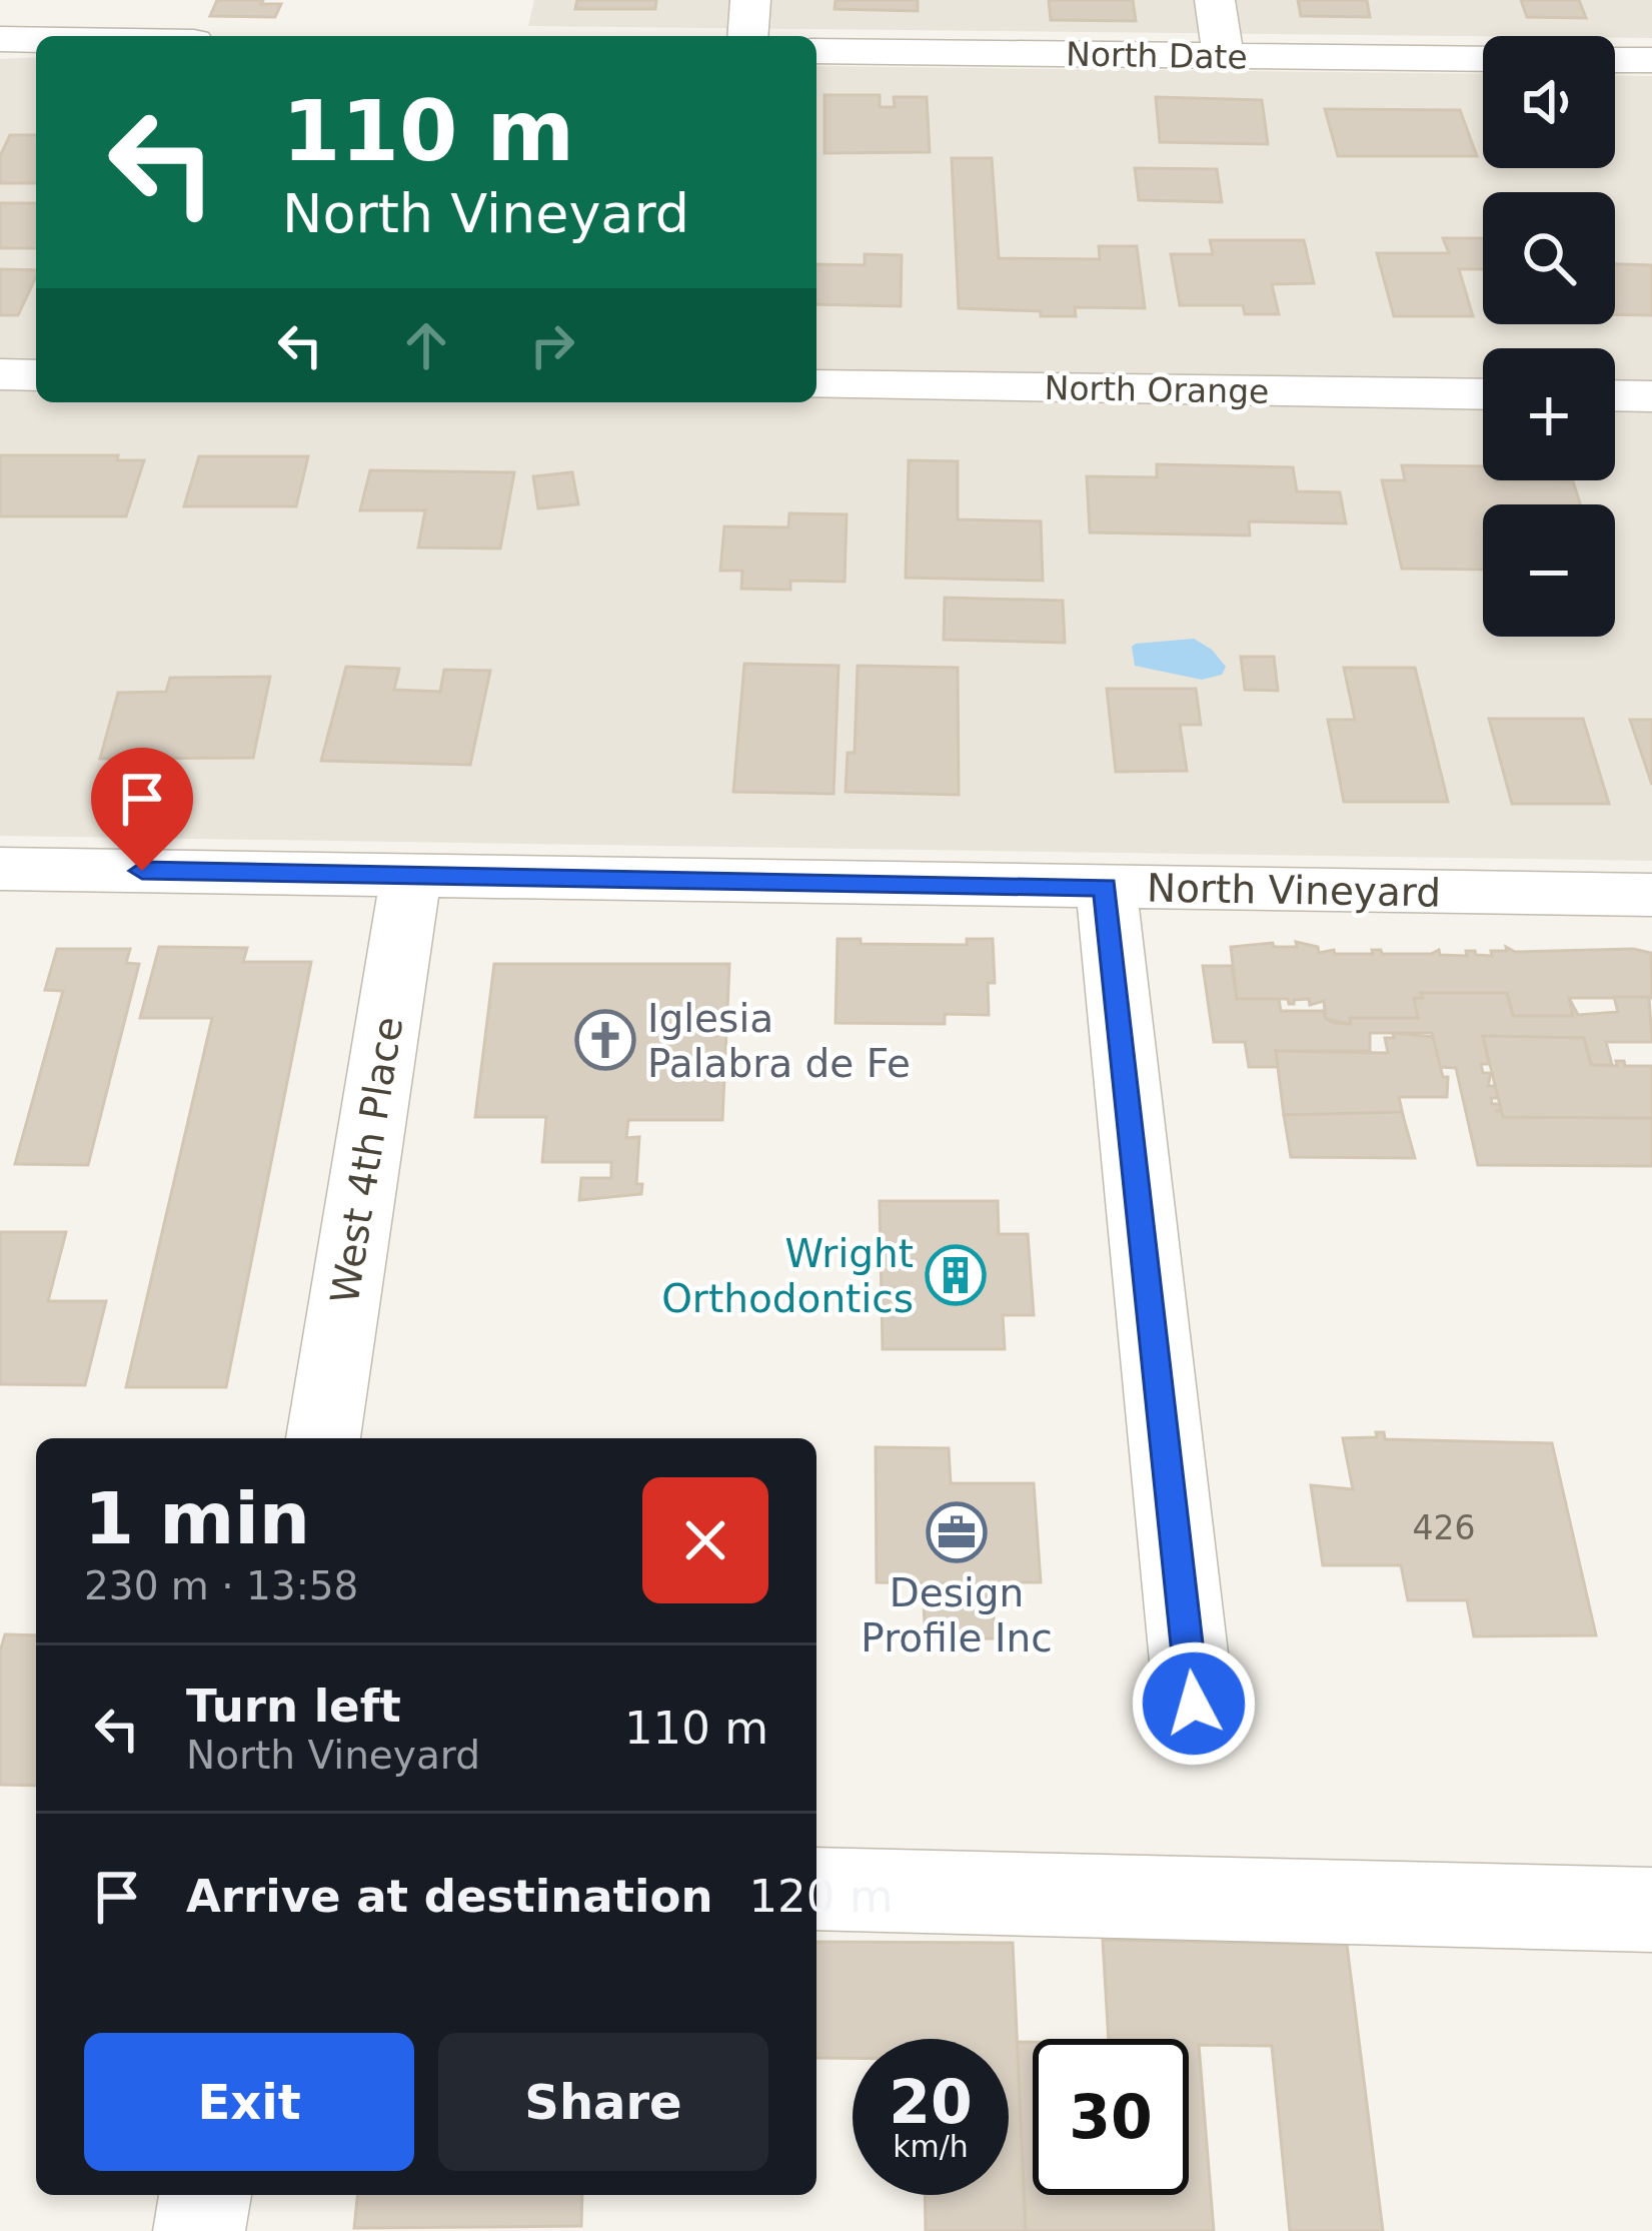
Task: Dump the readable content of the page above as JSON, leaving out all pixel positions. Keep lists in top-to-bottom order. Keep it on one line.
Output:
{"streets":{"street":["North Date","North Orange","North Vineyard","West 4th Place"]},"crossings":[["North Vineyard","West 4th Place"]],"places":{"church":["Iglesia Palabra de Fe"],"building":["Wright Orthodontics"],"office":["Design Profile Inc"]},"house_numbers":["426"],"page":{"map_buttons":["+","−"],"turn":["110 m","North Vineyard"],"heading":["1 min","230 m · 13:58"],"list":[{"name":"Turn left","note":"North Vineyard","value":"110 m"},{"name":"Arrive at destination","value":"120 m"}],"buttons":["Exit","Share"],"speed":"20 km/h","limit":"30"}}
